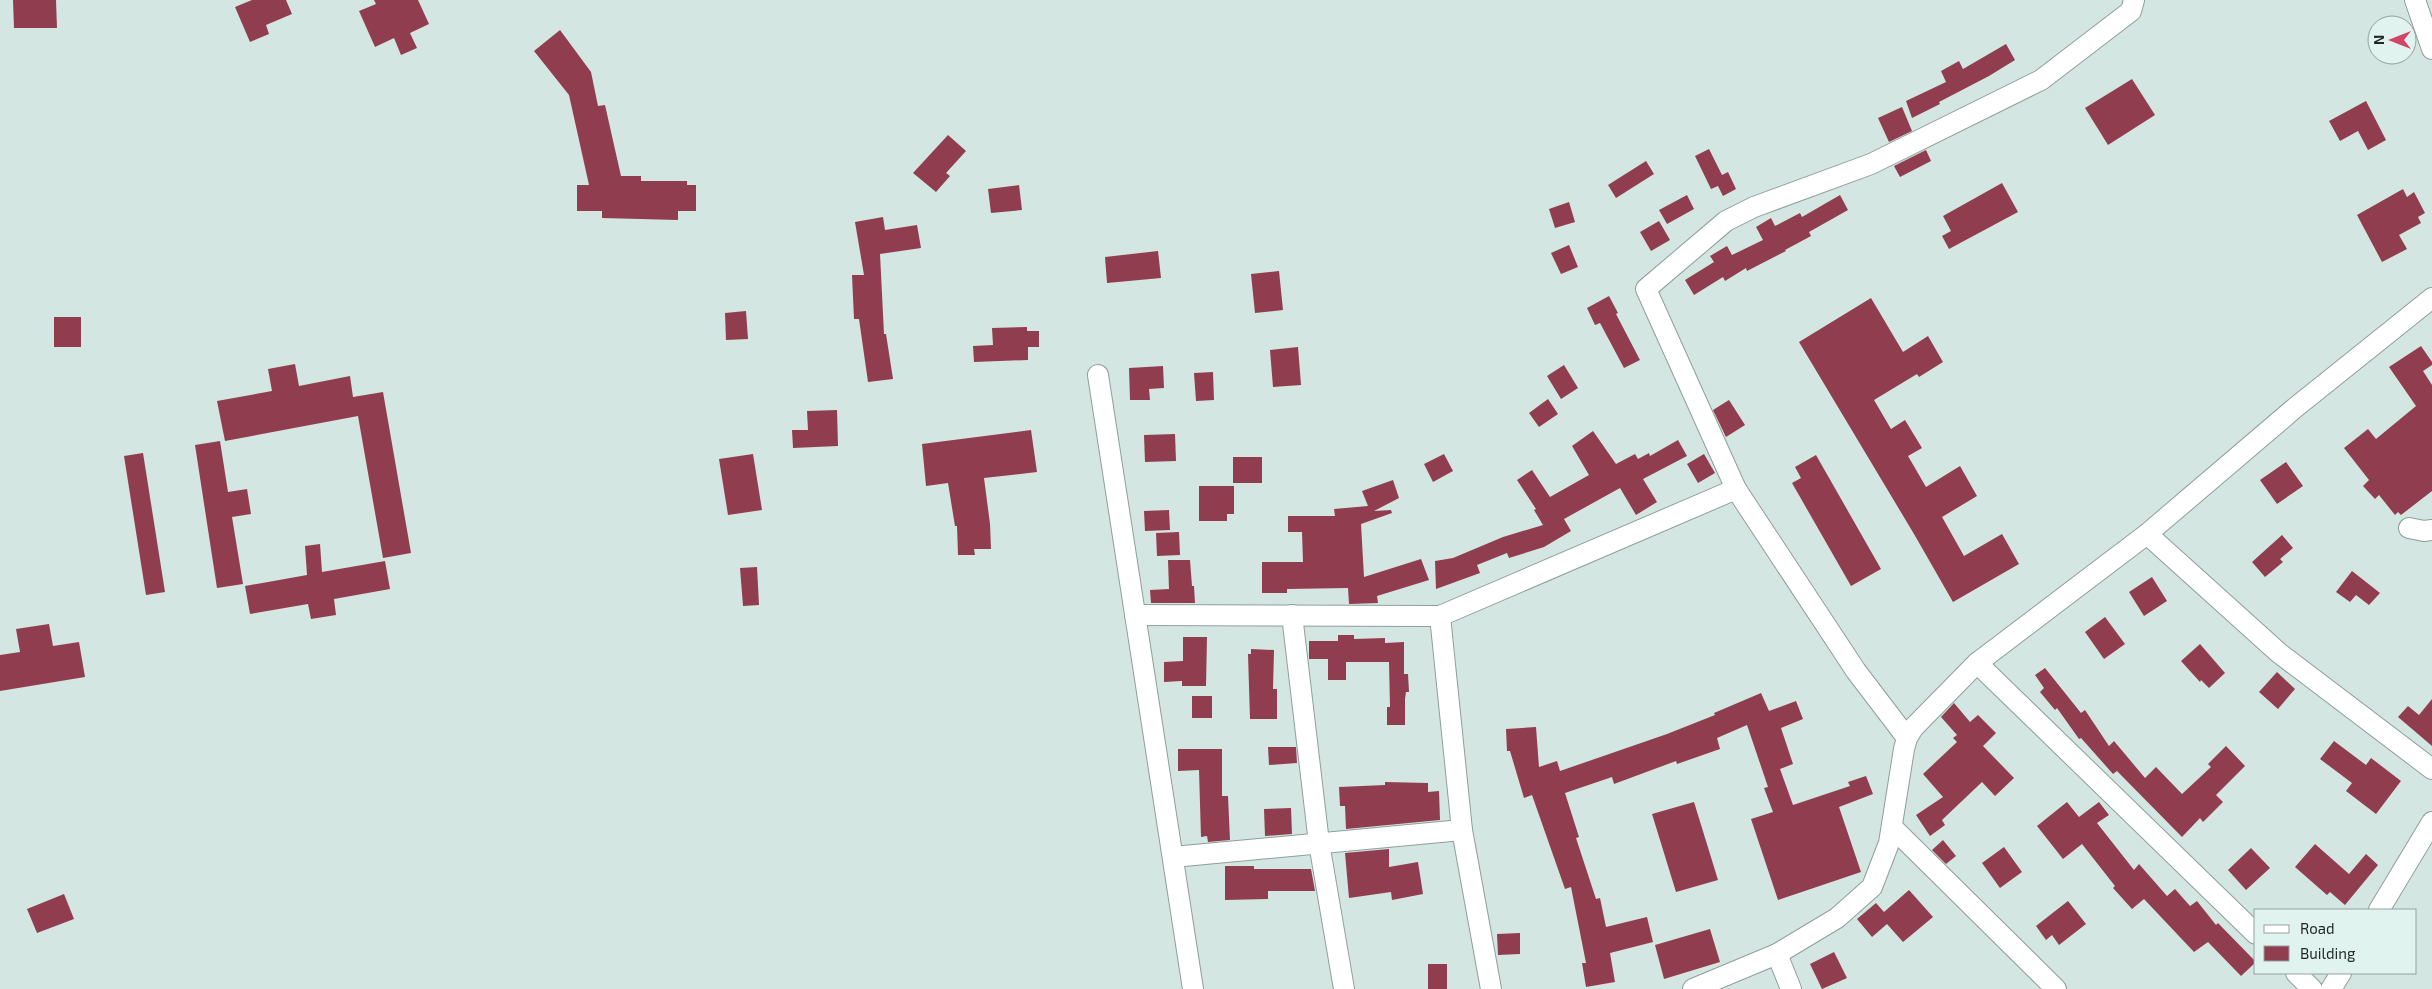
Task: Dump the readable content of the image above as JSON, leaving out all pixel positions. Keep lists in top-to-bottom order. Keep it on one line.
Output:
{"legend":["Road","Building"],"north":"left"}
